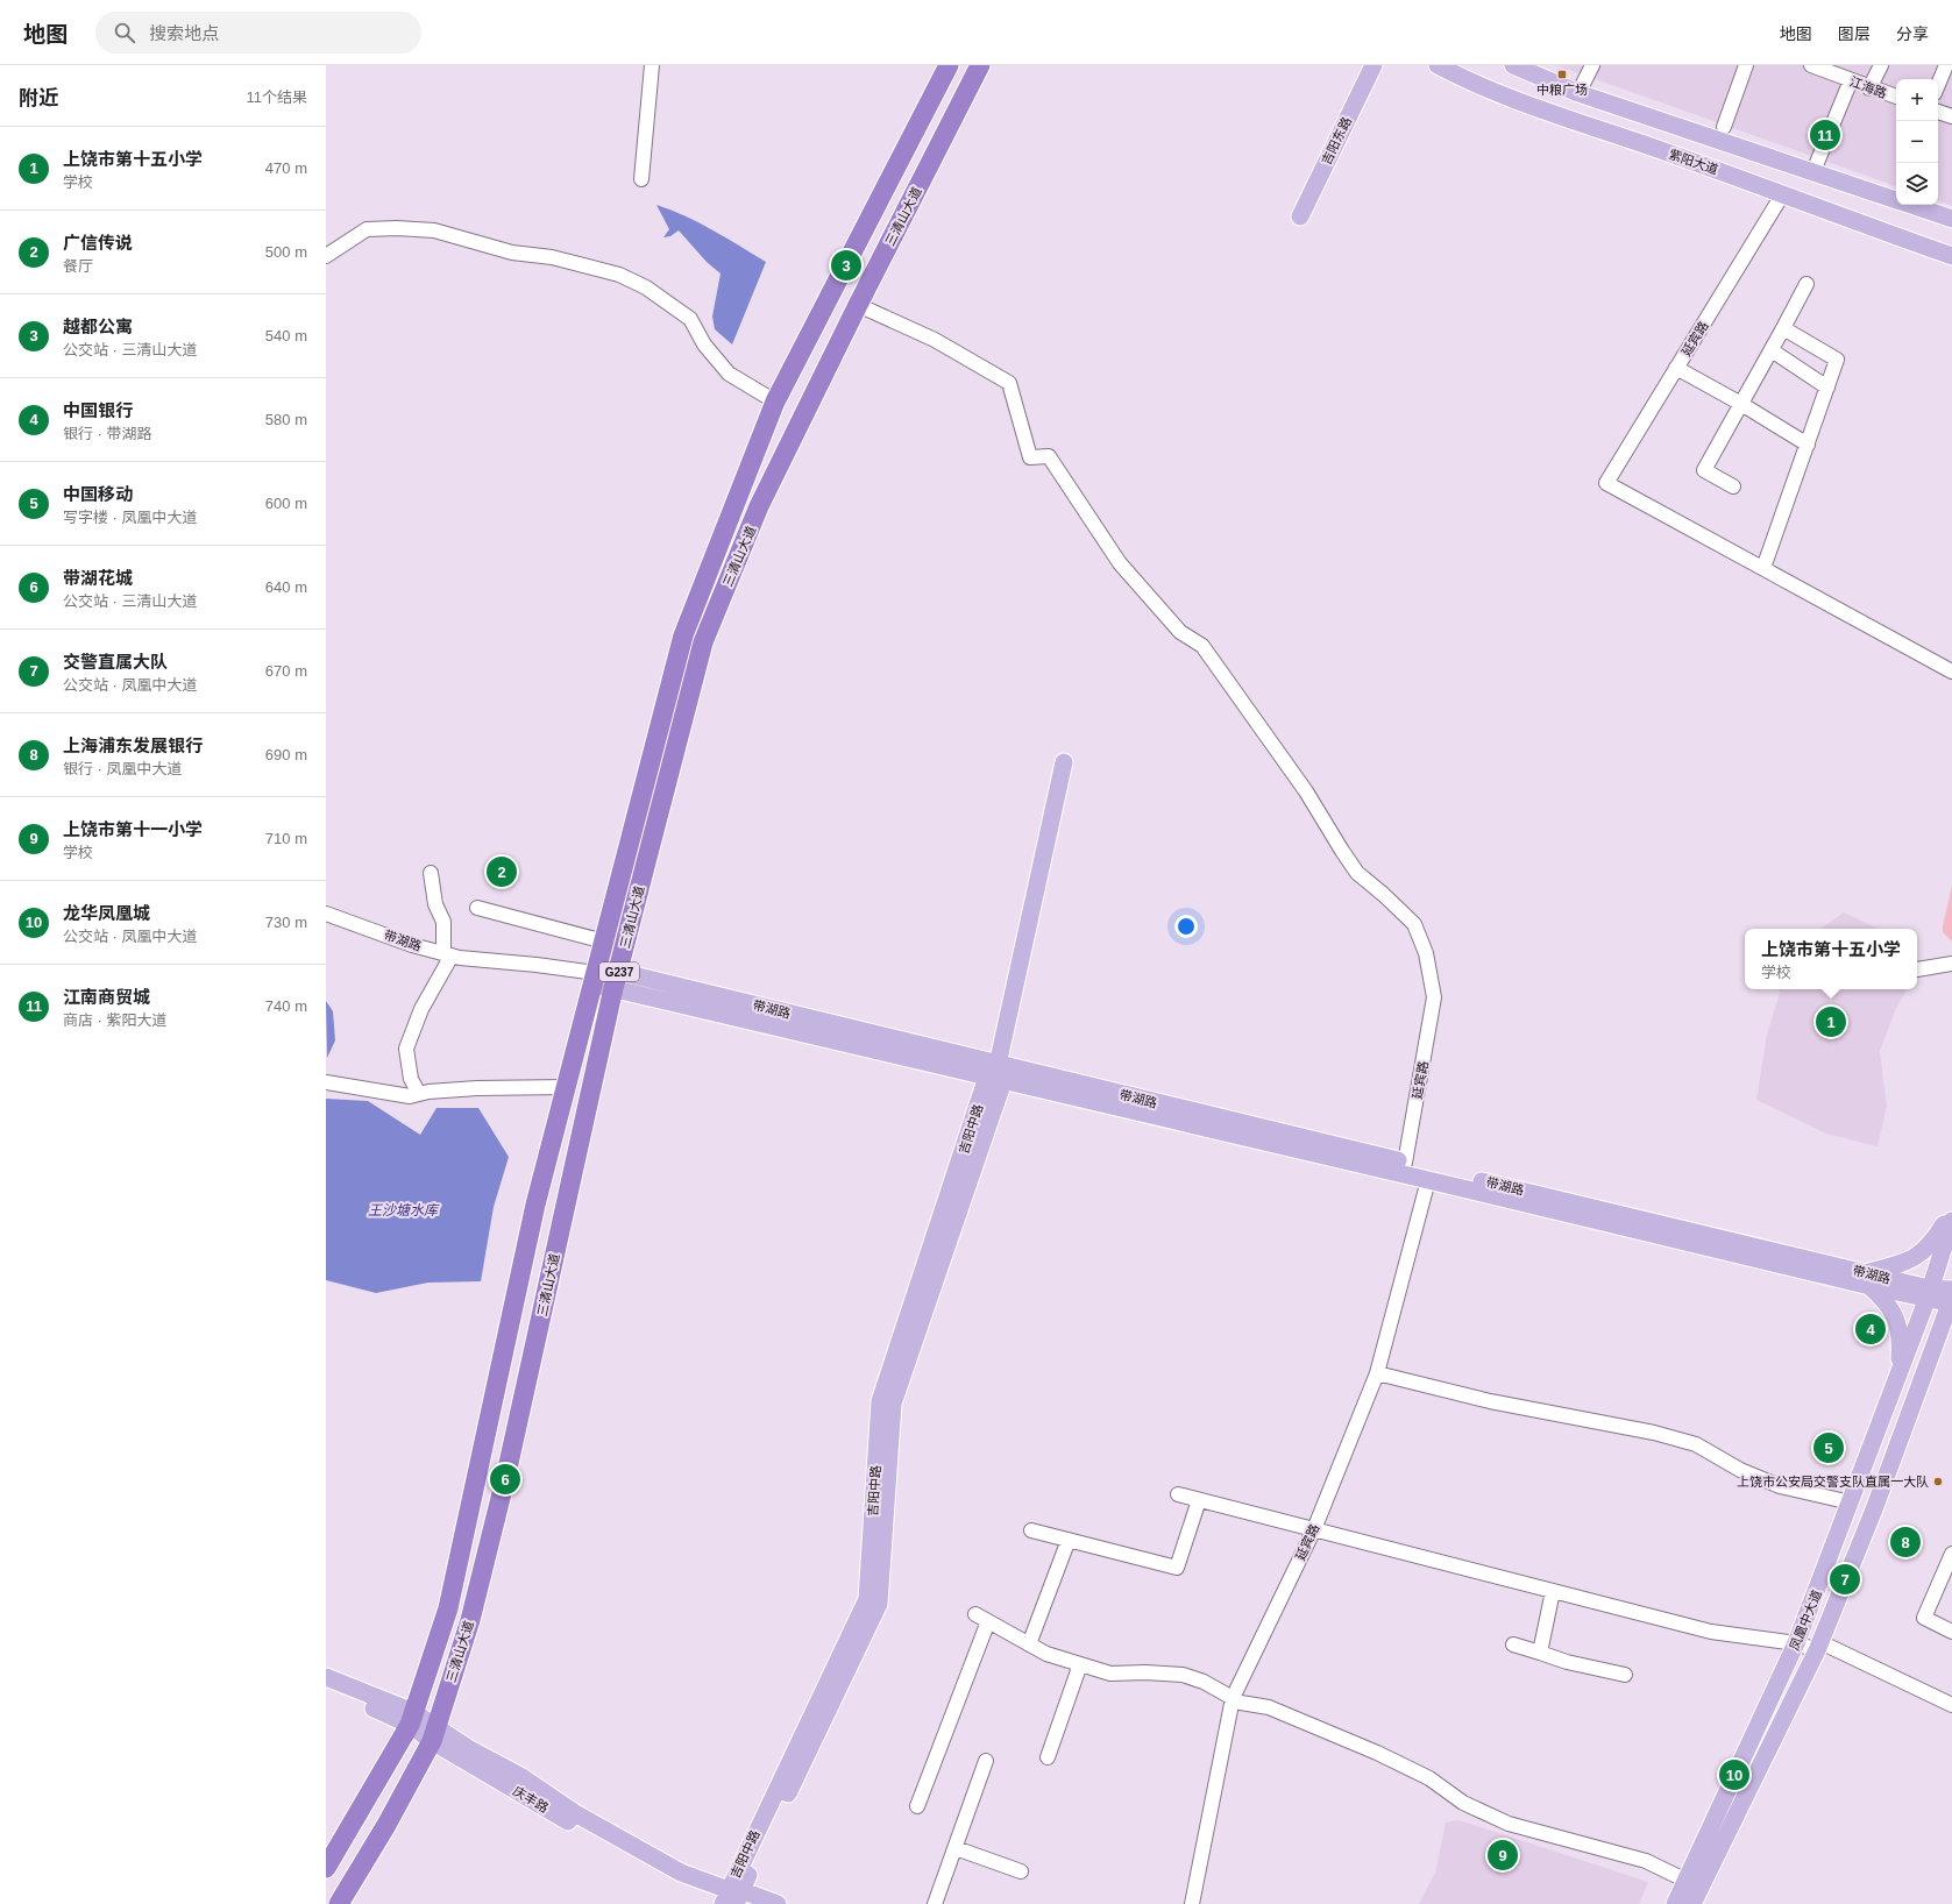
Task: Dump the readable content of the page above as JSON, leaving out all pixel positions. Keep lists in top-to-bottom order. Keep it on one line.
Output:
{"streets":{"highway":["三清山大道","G237"],"main road":["吉阳东路","紫阳大道","带湖路","吉阳中路","凤凰中大道","庆丰路"],"street":["江海路","延宾路"]},"crossings":[["紫阳大道","延宾路"],["三清山大道","延宾路"],["三清山大道","带湖路"],["三清山大道","庆丰路"],["延宾路","带湖路"],["带湖路","吉阳中路"],["带湖路","凤凰中大道"],["吉阳中路","庆丰路"]],"water":["王沙塘水库"],"places":{"transit":["中粮广场"],"other":["上饶市公安局交警支队直属一大队"]},"page":{"header":"地图","search":"搜索地点","nav":["地图","图层","分享"],"heading":["附近","11个结果"],"map_buttons":["+","−"],"pins":["11","3","2","1","4","5","6","8","7","10","9"],"list":[{"mark":"1","name":"上饶市第十五小学","note":"学校","value":"470 m"},{"mark":"2","name":"广信传说","note":"餐厅","value":"500 m"},{"mark":"3","name":"越都公寓","note":"公交站 · 三清山大道","value":"540 m"},{"mark":"4","name":"中国银行","note":"银行 · 带湖路","value":"580 m"},{"mark":"5","name":"中国移动","note":"写字楼 · 凤凰中大道","value":"600 m"},{"mark":"6","name":"带湖花城","note":"公交站 · 三清山大道","value":"640 m"},{"mark":"7","name":"交警直属大队","note":"公交站 · 凤凰中大道","value":"670 m"},{"mark":"8","name":"上海浦东发展银行","note":"银行 · 凤凰中大道","value":"690 m"},{"mark":"9","name":"上饶市第十一小学","note":"学校","value":"710 m"},{"mark":"10","name":"龙华凤凰城","note":"公交站 · 凤凰中大道","value":"730 m"},{"mark":"11","name":"江南商贸城","note":"商店 · 紫阳大道","value":"740 m"}],"popup":["上饶市第十五小学","学校"]}}
